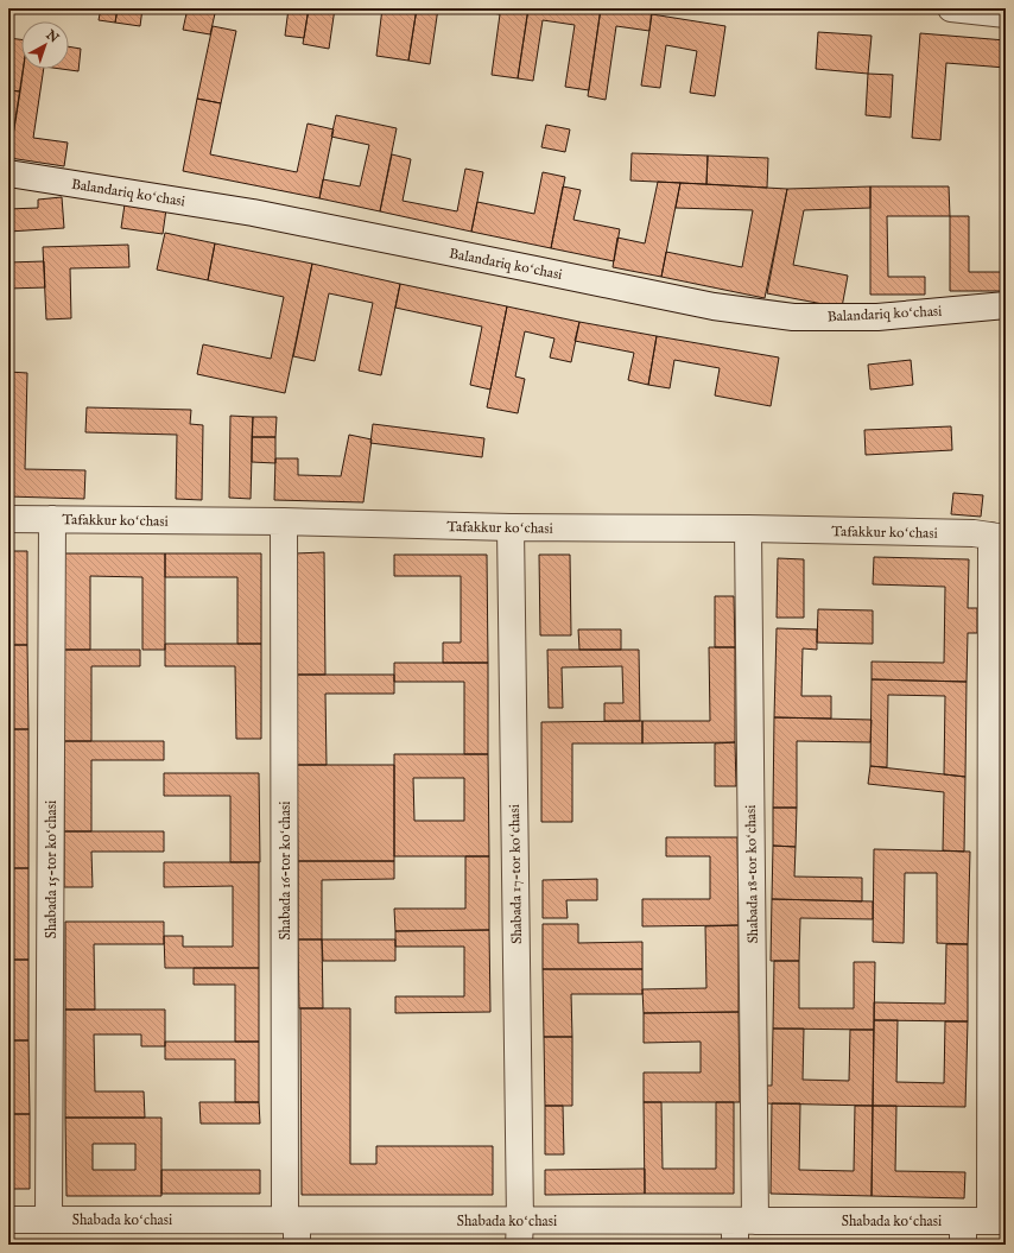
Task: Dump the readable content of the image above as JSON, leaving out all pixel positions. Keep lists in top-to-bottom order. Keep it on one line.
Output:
{"streets":{"street":["Balandariq koʻchasi","Tafakkur koʻchasi","Shabada 15-tor koʻchasi","Shabada 16-tor koʻchasi","Shabada 17-tor koʻchasi","Shabada 18-tor koʻchasi","Shabada koʻchasi"]},"crossings":[["Tafakkur koʻchasi","Shabada 15-tor koʻchasi"],["Tafakkur koʻchasi","Shabada 16-tor koʻchasi"],["Tafakkur koʻchasi","Shabada 17-tor koʻchasi"],["Tafakkur koʻchasi","Shabada 18-tor koʻchasi"],["Shabada 15-tor koʻchasi","Shabada koʻchasi"],["Shabada 16-tor koʻchasi","Shabada koʻchasi"],["Shabada 17-tor koʻchasi","Shabada koʻchasi"],["Shabada 18-tor koʻchasi","Shabada koʻchasi"]],"north":"top right"}
